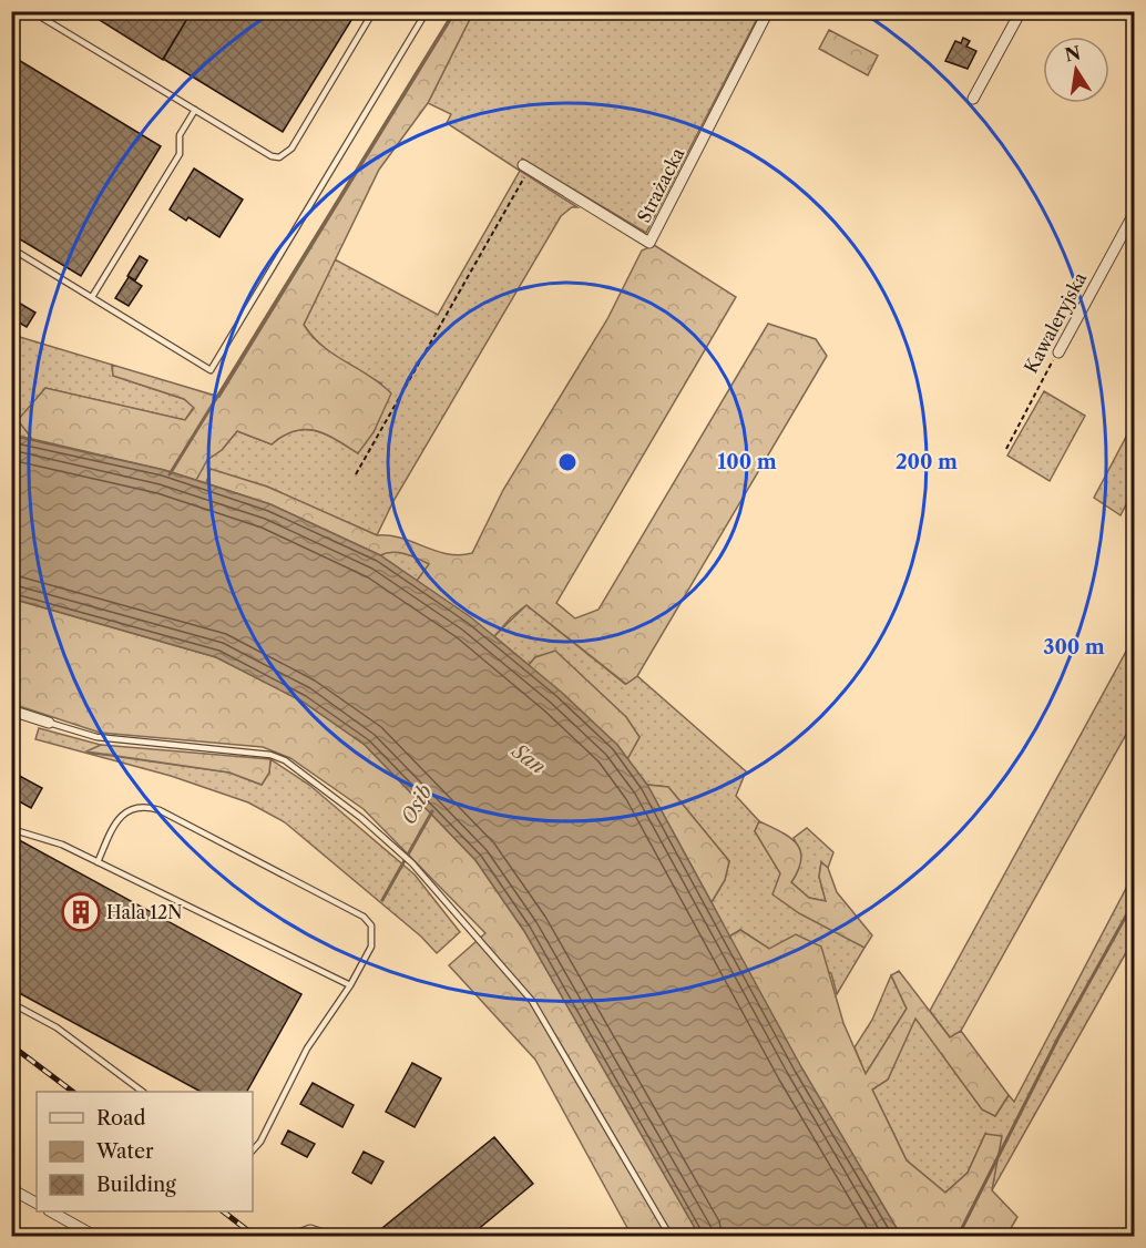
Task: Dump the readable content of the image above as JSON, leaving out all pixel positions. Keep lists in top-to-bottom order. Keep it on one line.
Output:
{"streets":{"street":["Strażacka","Kawaleryjska"]},"water":["San","Osib"],"places":{"building":["Hala 12N"]},"legend":["Road","Water","Building"],"north":"top","rings":["100 m","200 m","300 m"]}
